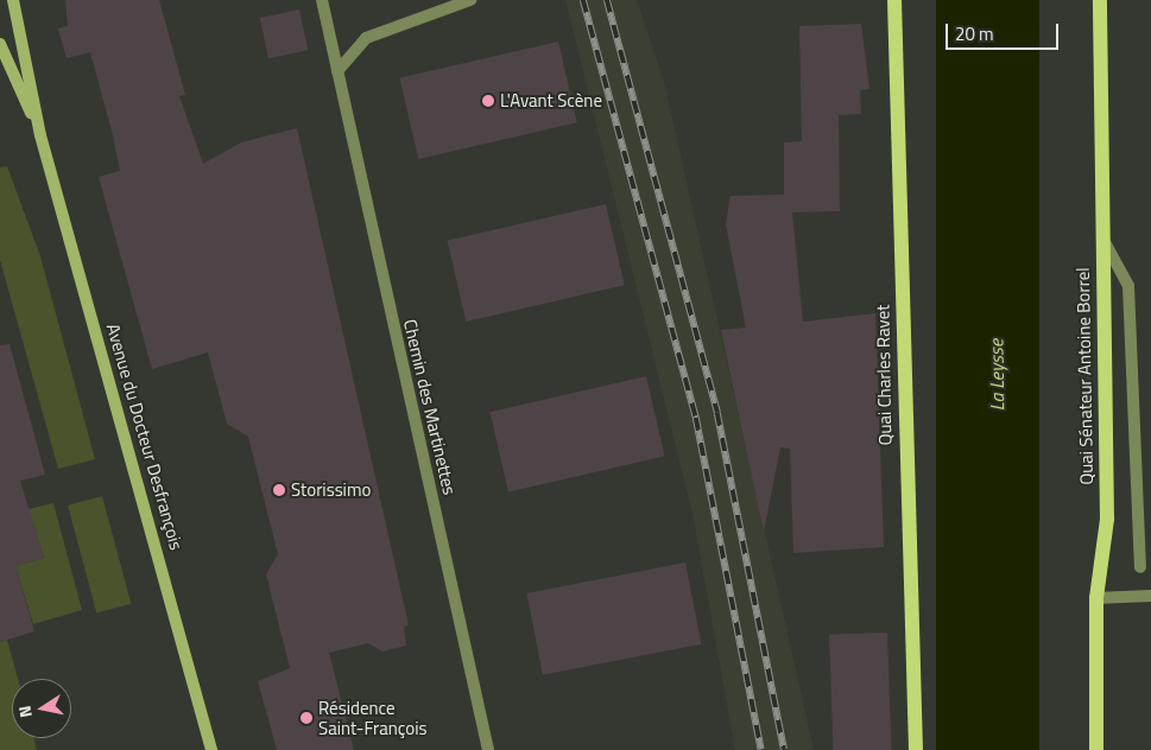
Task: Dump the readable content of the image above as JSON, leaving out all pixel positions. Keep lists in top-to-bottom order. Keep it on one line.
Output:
{"streets":{"main road":["Quai Charles Ravet","Quai Sénateur Antoine Borrel","Avenue du Docteur Desfrançois"],"street":["Chemin des Martinettes"]},"water":["La Leysse"],"places":["L'Avant Scène","Storissimo","Résidence Saint-François"],"scale_bar":"20 m","north":"left"}
